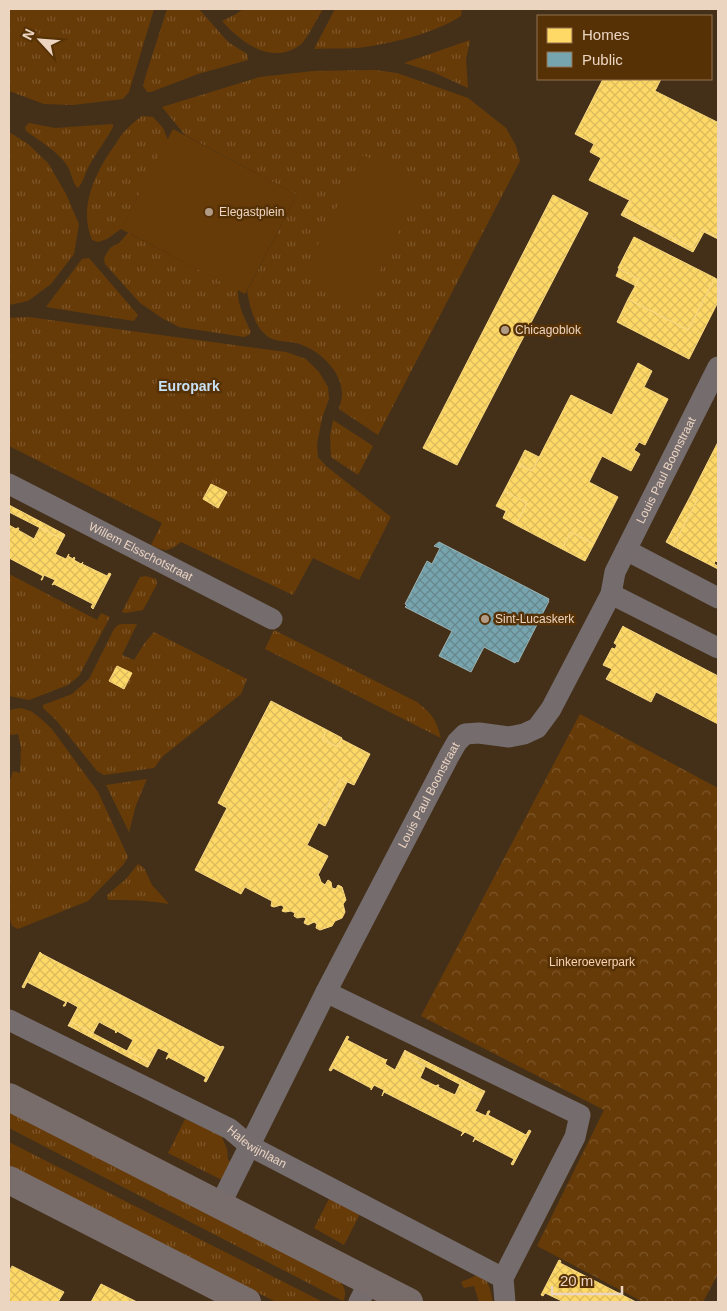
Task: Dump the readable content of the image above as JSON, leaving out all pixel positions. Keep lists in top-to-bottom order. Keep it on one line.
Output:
{"streets":{"street":["Louis Paul Boonstraat","Willem Elsschotstraat","Halewijnlaan"]},"crossings":[["Louis Paul Boonstraat","Halewijnlaan"]],"districts":["Europark"],"parks":["Linkeroeverpark"],"places":["Elegastplein","Chicagoblok","Sint-Lucaskerk"],"legend":["Homes","Public"],"scale_bar":"20 m","north":"top left"}
